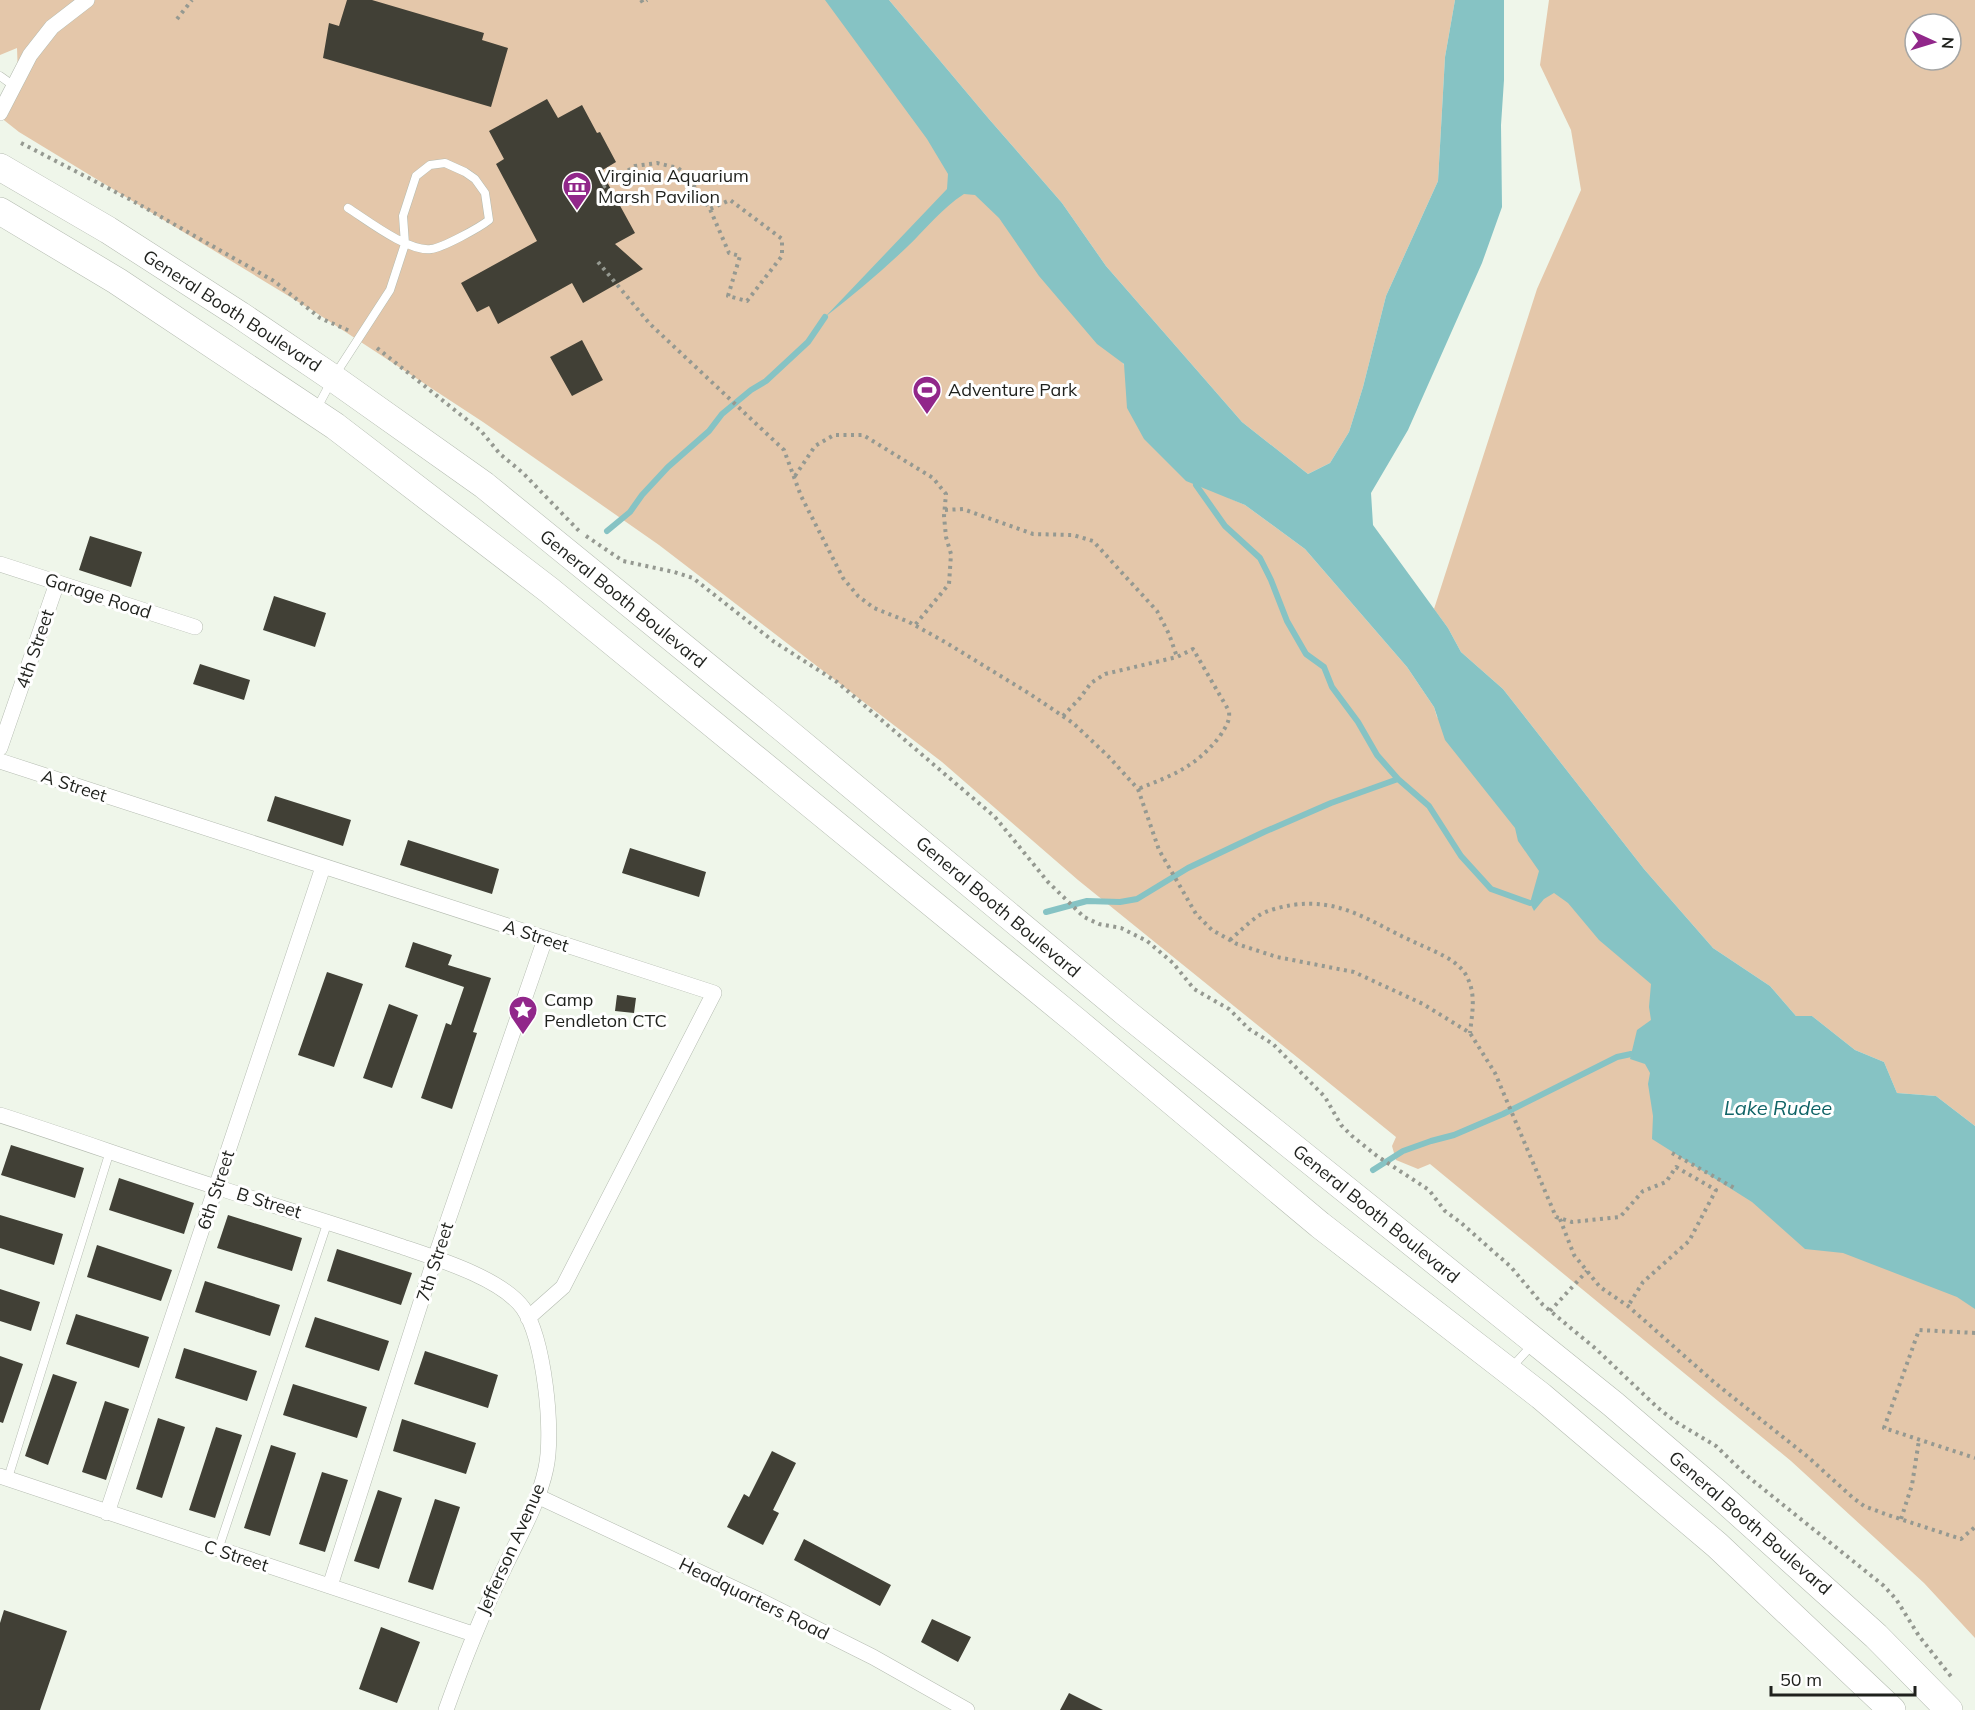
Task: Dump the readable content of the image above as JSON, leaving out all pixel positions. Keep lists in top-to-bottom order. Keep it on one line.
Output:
{"streets":{"highway":["General Booth Boulevard"],"street":["Garage Road","4th Street","A Street","6th Street","B Street","7th Street","Jefferson Avenue","C Street","Headquarters Road"]},"crossings":[["Garage Road","4th Street"],["A Street","6th Street"],["A Street","7th Street"],["A Street","Jefferson Avenue"],["6th Street","B Street"],["6th Street","C Street"],["B Street","7th Street"],["B Street","Jefferson Avenue"],["7th Street","Jefferson Avenue"],["7th Street","C Street"],["Jefferson Avenue","C Street"],["Jefferson Avenue","Headquarters Road"]],"water":["Lake Rudee"],"places":{"museum":["Virginia Aquarium Marsh Pavilion"],"sports":["Adventure Park"],"place":["Camp Pendleton CTC"]},"scale_bar":"50 m","north":"right"}
